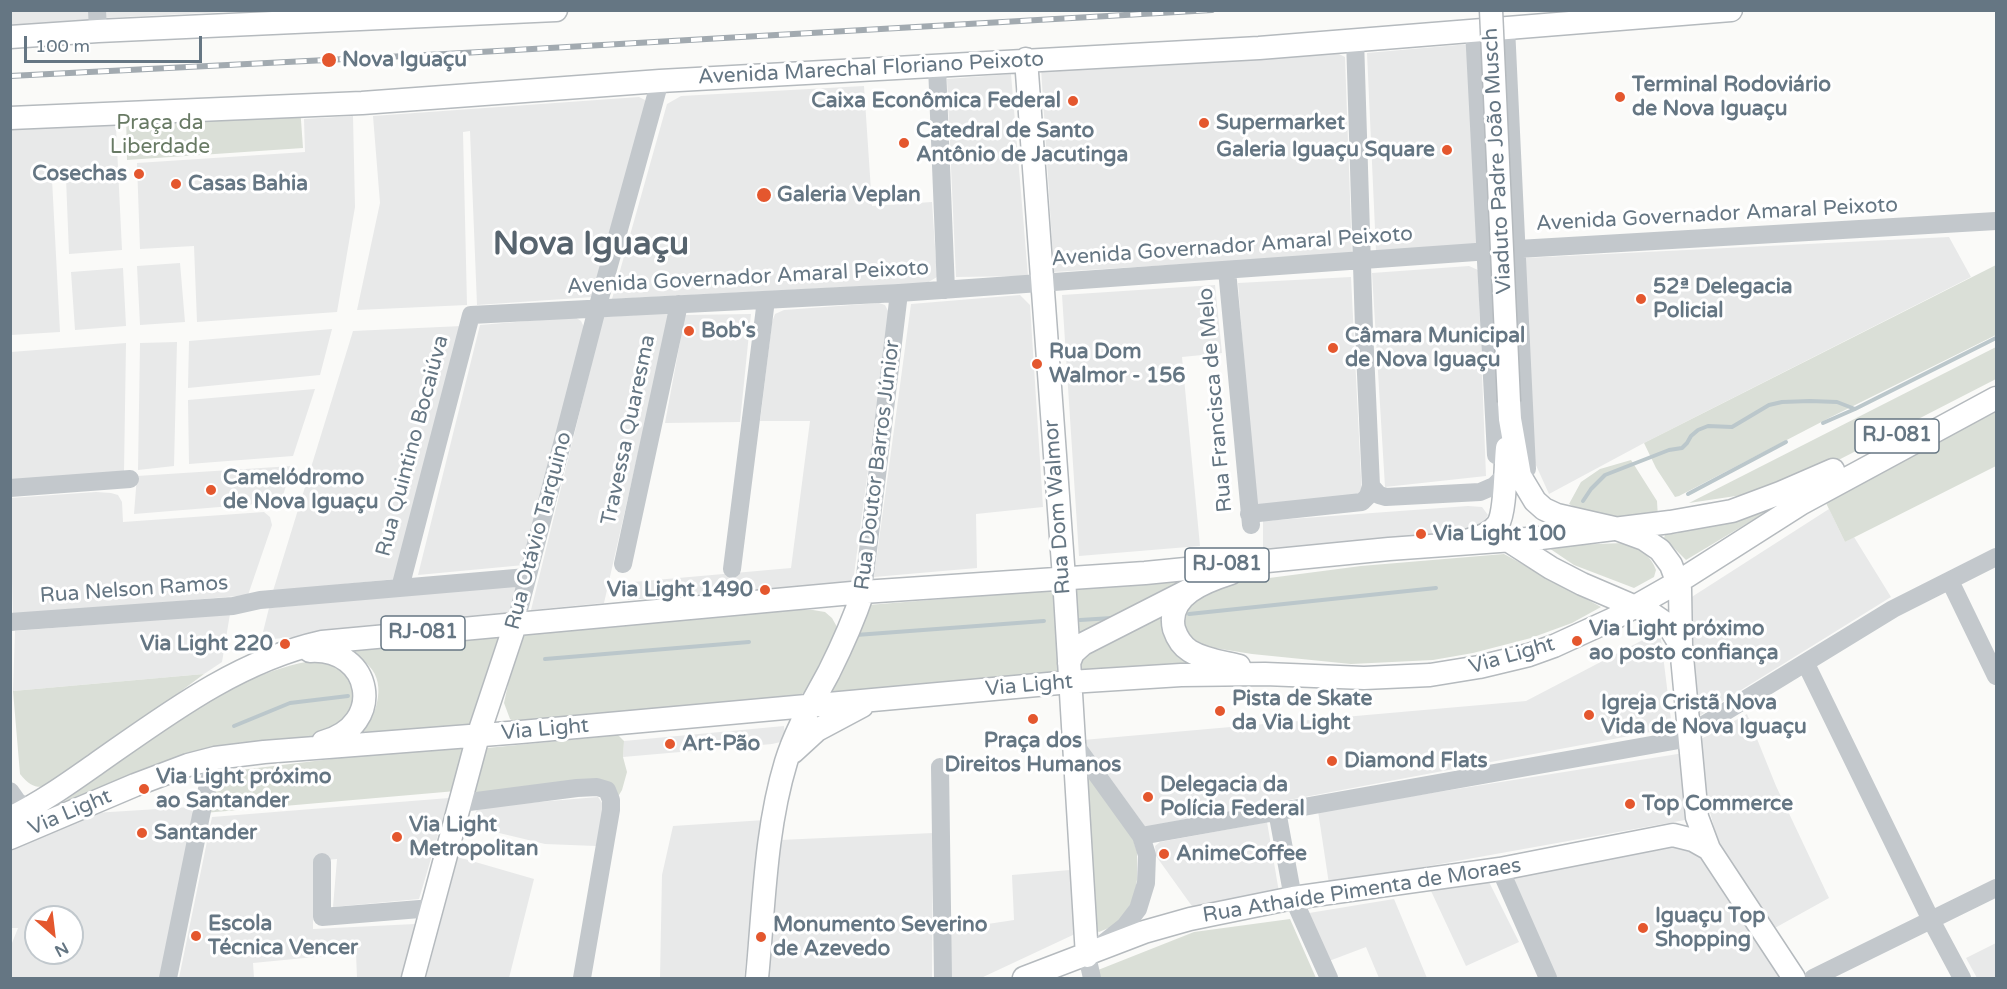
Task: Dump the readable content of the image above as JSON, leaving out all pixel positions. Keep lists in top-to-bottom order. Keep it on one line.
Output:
{"streets":{"main road":["Avenida Marechal Floriano Peixoto","Viaduto Padre João Musch","RJ-081","Rua Doutor Barros Júnior","Rua Dom Walmor","Rua Otávio Tarquino","Via Light","Rua Athaíde Pimenta de Moraes"],"street":["Avenida Governador Amaral Peixoto","Rua Francisca de Melo","Travessa Quaresma","Rua Quintino Bocaiúva","Rua Nelson Ramos"]},"crossings":[["Avenida Marechal Floriano Peixoto","Rua Dom Walmor"],["Avenida Marechal Floriano Peixoto","Rua Otávio Tarquino"],["Viaduto Padre João Musch","Via Light"],["Avenida Governador Amaral Peixoto","Rua Francisca de Melo"],["Avenida Governador Amaral Peixoto","Travessa Quaresma"],["Avenida Governador Amaral Peixoto","Rua Quintino Bocaiúva"],["Avenida Governador Amaral Peixoto","Rua Doutor Barros Júnior"],["Avenida Governador Amaral Peixoto","Rua Dom Walmor"],["Avenida Governador Amaral Peixoto","Rua Otávio Tarquino"],["Rua Quintino Bocaiúva","Rua Nelson Ramos"],["Rua Doutor Barros Júnior","Via Light"],["Rua Dom Walmor","Via Light"],["Rua Dom Walmor","Rua Athaíde Pimenta de Moraes"],["Rua Otávio Tarquino","Rua Nelson Ramos"],["Rua Otávio Tarquino","Via Light"]],"districts":["Nova Iguaçu"],"parks":["Praça da Liberdade"],"places":["Nova Iguaçu","Terminal Rodoviário de Nova Iguaçu","Caixa Econômica Federal","Supermarket","Catedral de Santo Antônio de Jacutinga","Galeria Iguaçu Square","Cosechas","Casas Bahia","Galeria Veplan","52ª Delegacia Policial","Bob's","Câmara Municipal de Nova Iguaçu","Rua Dom Walmor - 156","Camelódromo de Nova Iguaçu","Via Light 100","Via Light 1490","Via Light próximo ao posto confiança","Via Light 220","Pista de Skate da Via Light","Igreja Cristã Nova Vida de Nova Iguaçu","Praça dos Direitos Humanos","Art-Pão","Diamond Flats","Via Light próximo ao Santander","Delegacia da Polícia Federal","Top Commerce","Santander","Via Light Metropolitan","AnimeCoffee","Iguaçu Top Shopping","Escola Técnica Vencer","Monumento Severino de Azevedo"],"scale_bar":"100 m","north":"bottom right"}
